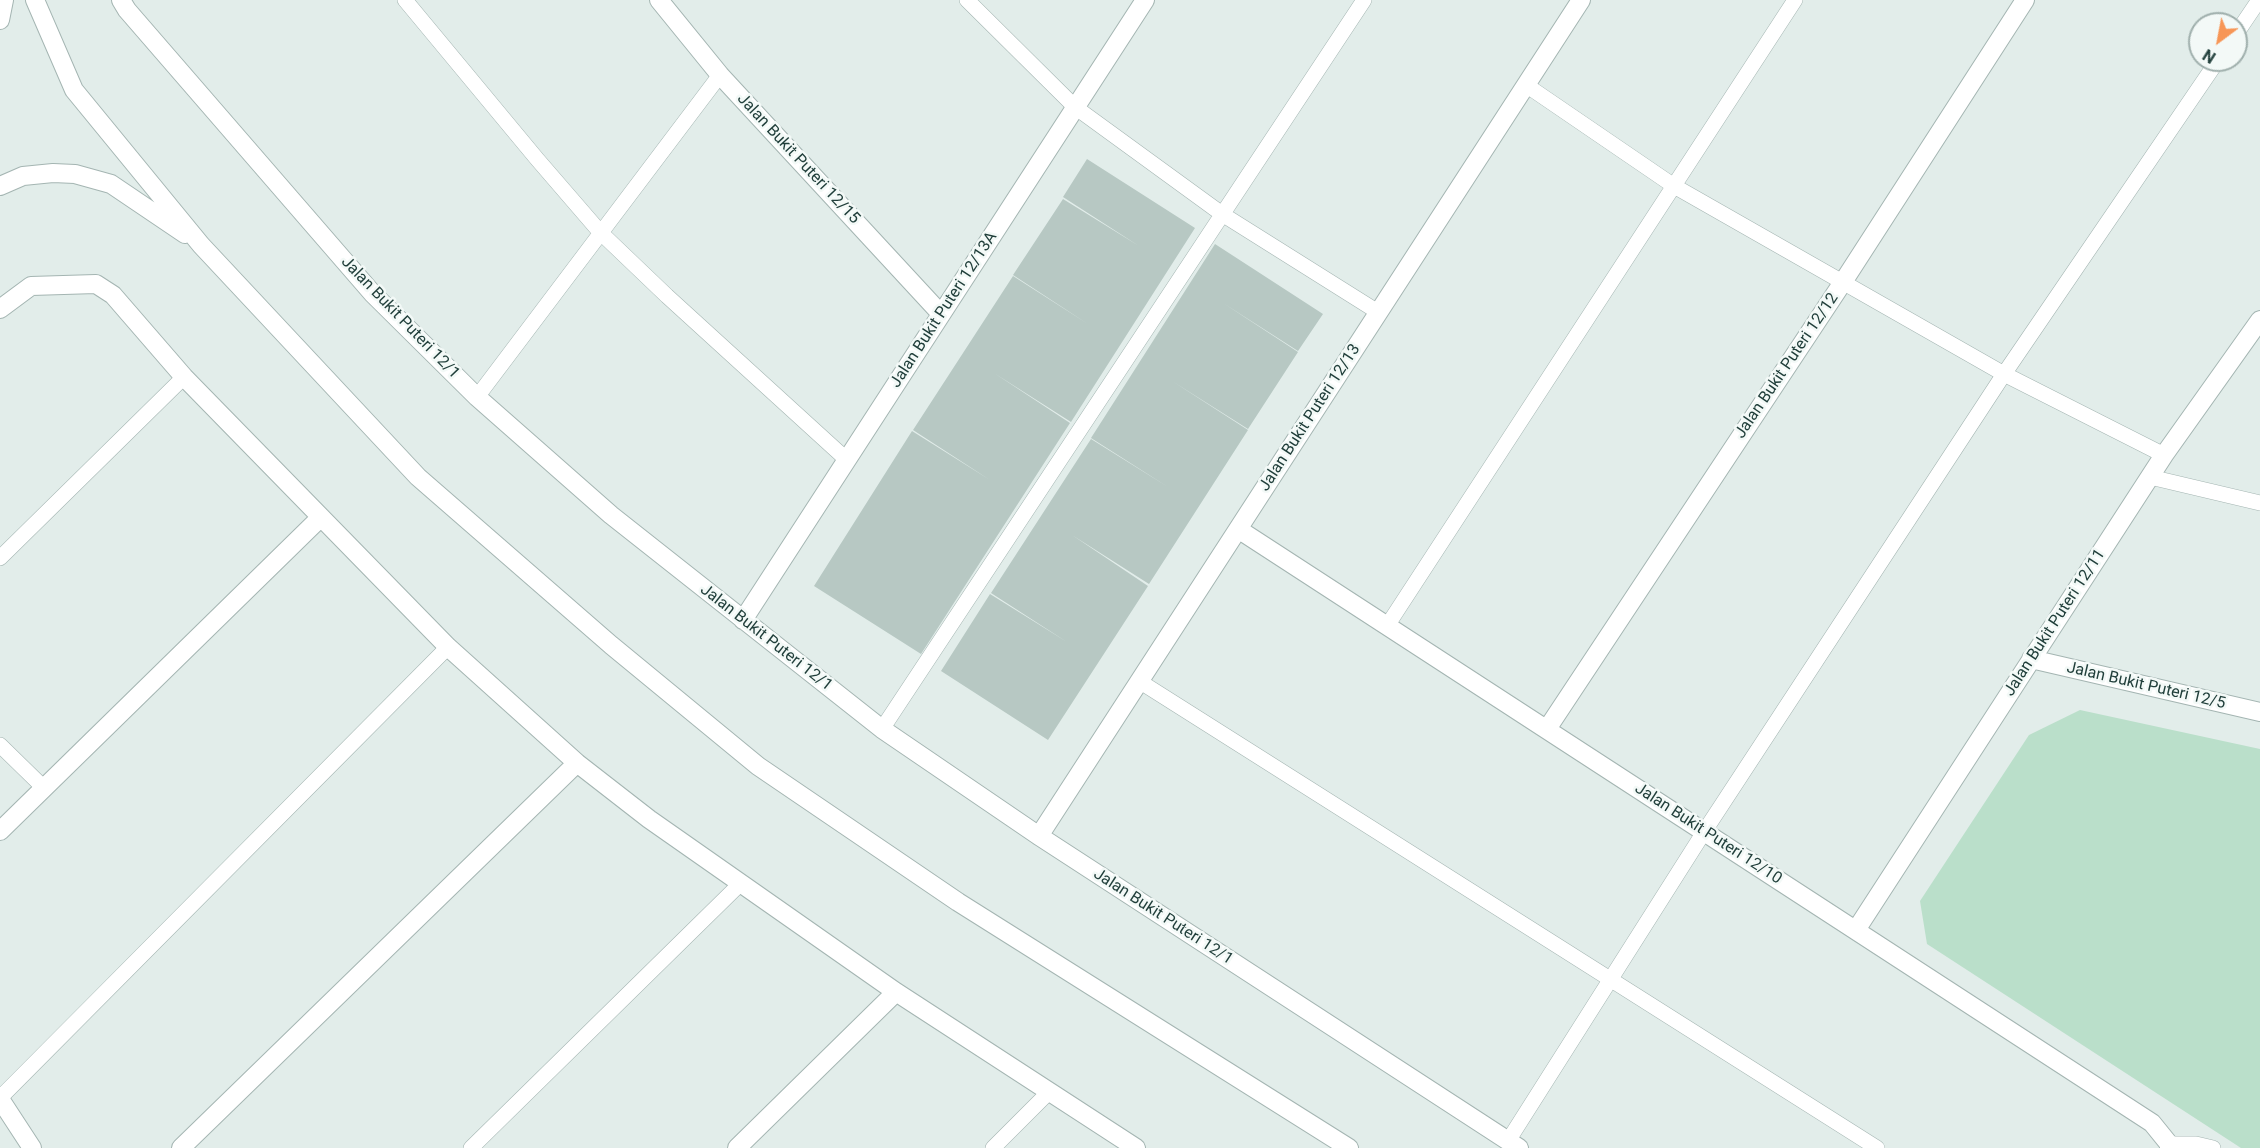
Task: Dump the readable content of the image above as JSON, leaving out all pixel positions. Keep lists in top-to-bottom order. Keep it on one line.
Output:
{"streets":{"street":["Jalan Bukit Puteri 12/15","Jalan Bukit Puteri 12/13A","Jalan Bukit Puteri 12/1","Jalan Bukit Puteri 12/12","Jalan Bukit Puteri 12/13","Jalan Bukit Puteri 12/11","Jalan Bukit Puteri 12/5","Jalan Bukit Puteri 12/10"]},"crossings":[["Jalan Bukit Puteri 12/15","Jalan Bukit Puteri 12/13A"],["Jalan Bukit Puteri 12/13A","Jalan Bukit Puteri 12/1"],["Jalan Bukit Puteri 12/1","Jalan Bukit Puteri 12/13"],["Jalan Bukit Puteri 12/12","Jalan Bukit Puteri 12/10"],["Jalan Bukit Puteri 12/13","Jalan Bukit Puteri 12/10"],["Jalan Bukit Puteri 12/11","Jalan Bukit Puteri 12/5"],["Jalan Bukit Puteri 12/11","Jalan Bukit Puteri 12/10"]],"north":"bottom left"}
